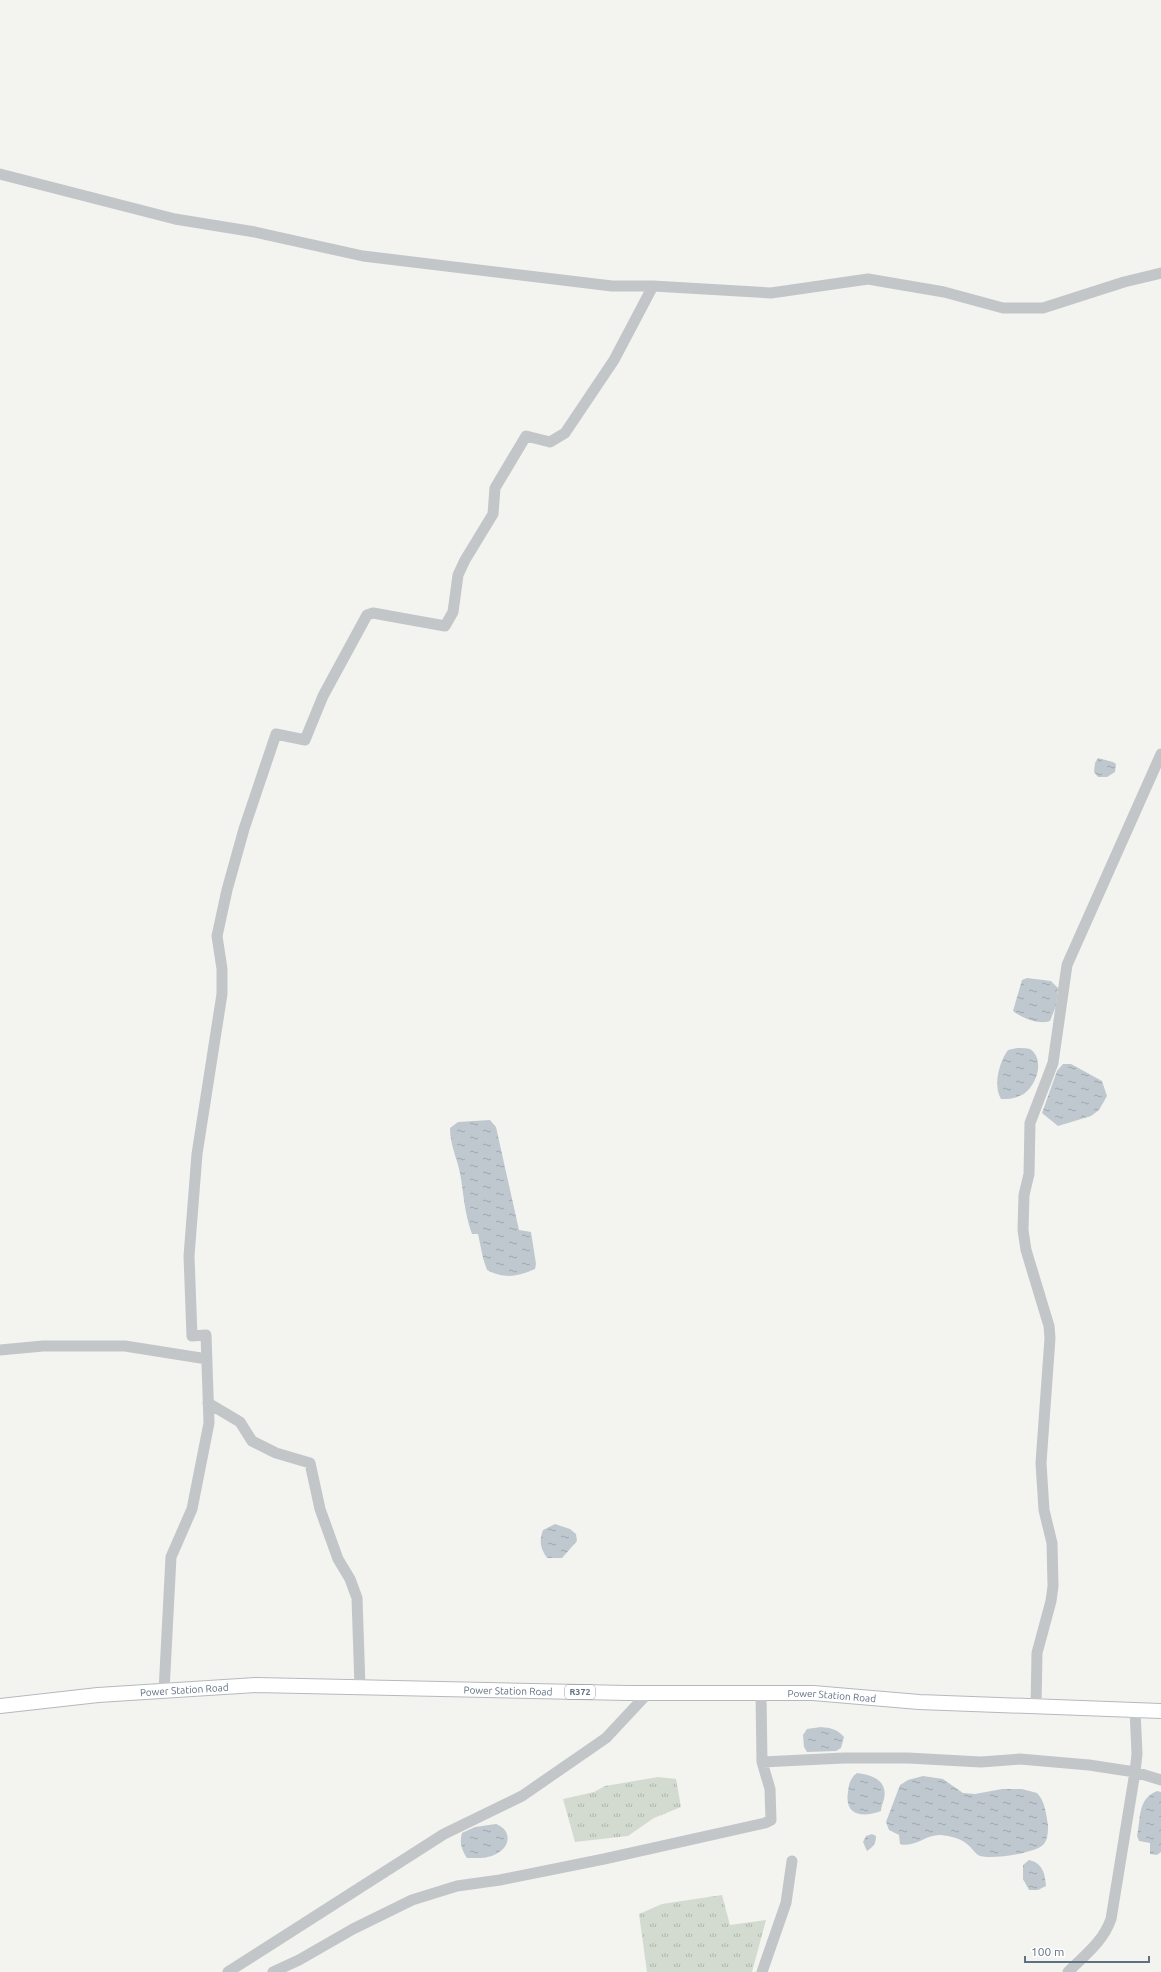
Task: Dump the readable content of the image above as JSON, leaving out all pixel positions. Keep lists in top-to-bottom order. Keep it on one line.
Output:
{"streets":{"main road":["Power Station Road","R372"]},"scale_bar":"100 m"}
